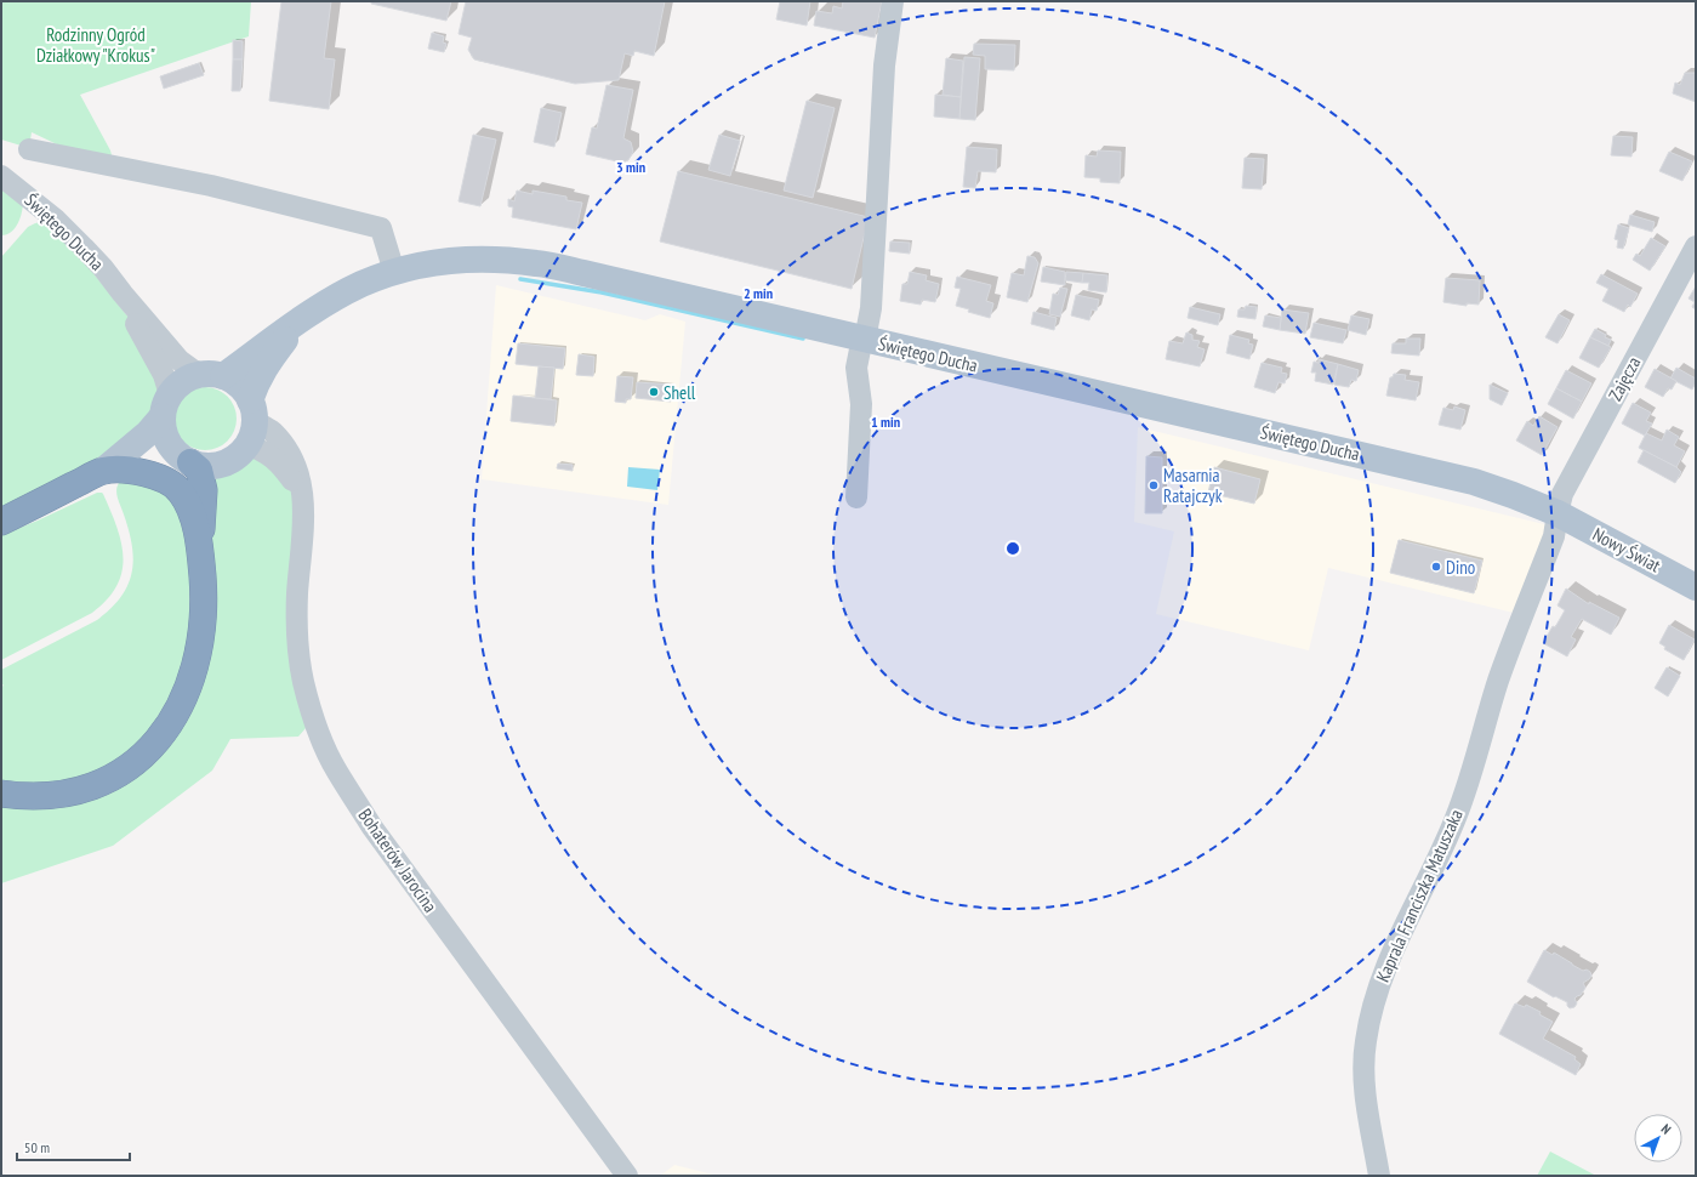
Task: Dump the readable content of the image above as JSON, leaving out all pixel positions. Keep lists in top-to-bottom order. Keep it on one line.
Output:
{"streets":{"main road":["Świętego Ducha","Nowy Świat"],"street":["Zajęcza","Bohaterów Jarocina","Kaprala Franciszka Matuszaka"]},"crossings":[["Świętego Ducha","Zajęcza"],["Świętego Ducha","Nowy Świat"],["Świętego Ducha","Bohaterów Jarocina"],["Świętego Ducha","Kaprala Franciszka Matuszaka"],["Zajęcza","Nowy Świat"],["Zajęcza","Kaprala Franciszka Matuszaka"],["Nowy Świat","Kaprala Franciszka Matuszaka"]],"parks":["Rodzinny Ogród Działkowy \"Krokus\""],"places":["Shell","Masarnia Ratajczyk","Dino"],"scale_bar":"50 m","north":"top right","rings":["3 min","2 min","1 min"]}
